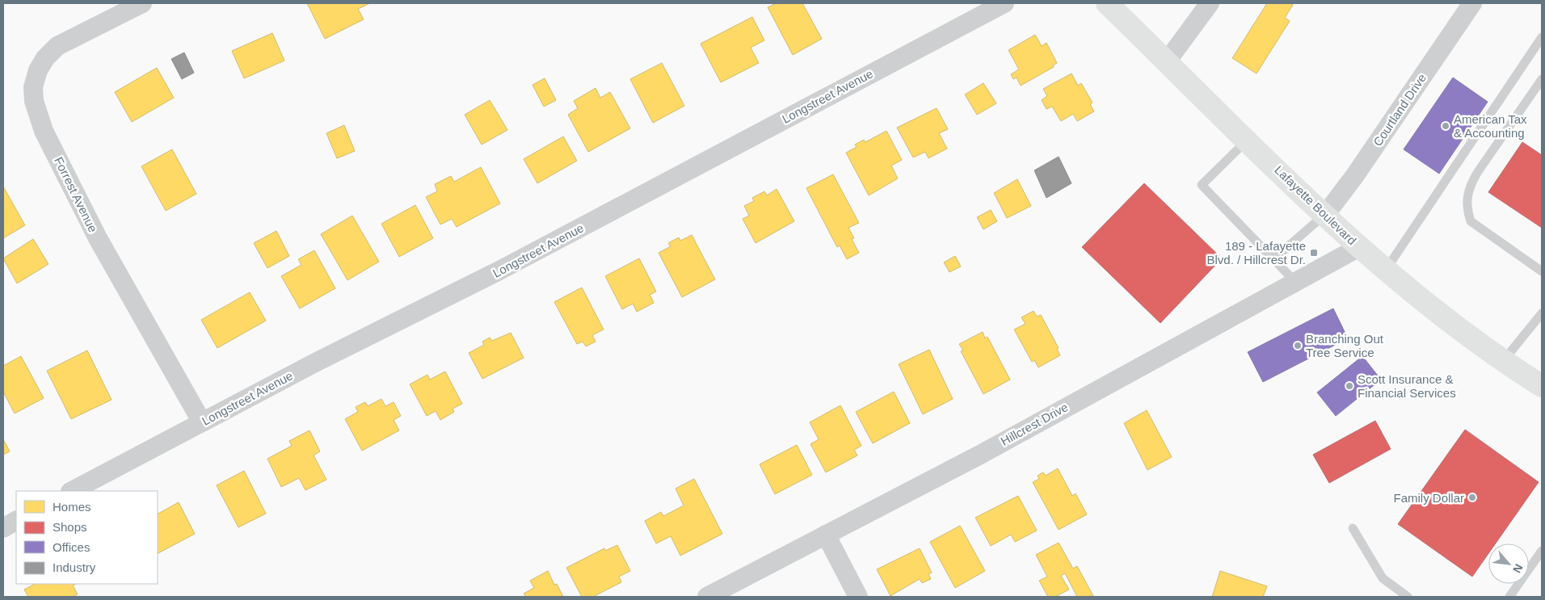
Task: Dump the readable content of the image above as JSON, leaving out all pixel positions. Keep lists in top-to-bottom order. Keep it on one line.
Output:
{"streets":{"main road":["Lafayette Boulevard"],"street":["Longstreet Avenue","Courtland Drive","Forrest Avenue","Hillcrest Drive"]},"crossings":[["Longstreet Avenue","Forrest Avenue"],["Courtland Drive","Lafayette Boulevard"],["Lafayette Boulevard","Hillcrest Drive"]],"places":{"other":["American Tax & Accounting","Branching Out Tree Service","Scott Insurance & Financial Services","Family Dollar"],"transit":["189 - Lafayette Blvd. / Hillcrest Dr."]},"legend":["Homes","Shops","Offices","Industry"],"north":"bottom right"}
